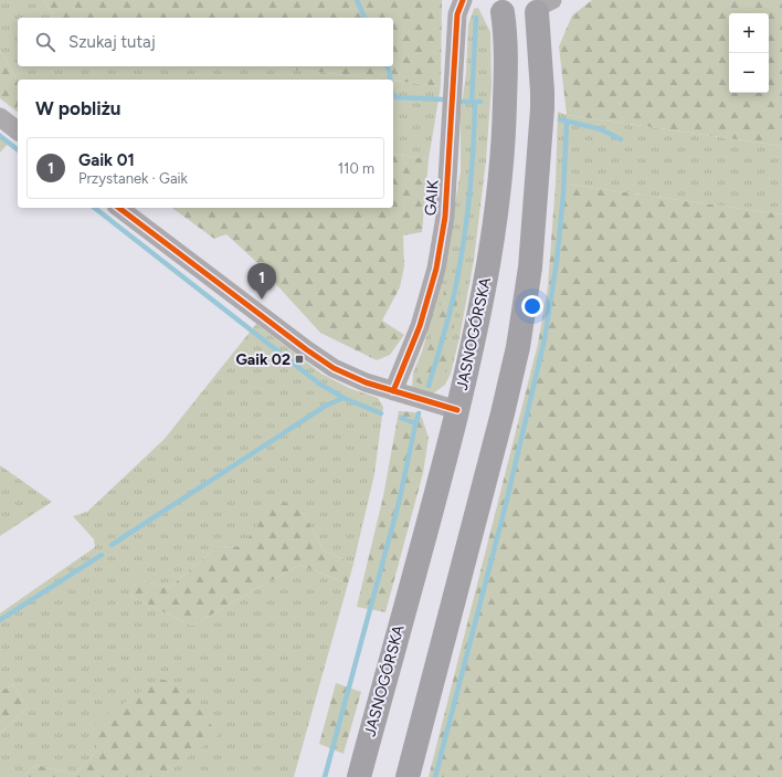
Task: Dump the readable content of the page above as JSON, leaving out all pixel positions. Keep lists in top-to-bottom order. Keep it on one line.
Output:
{"streets":{"main road":["JASNOGÓRSKA"],"street":["GAIK"]},"places":{"transit":["Gaik 02"]},"page":{"map_buttons":["+","−"],"search":"Szukaj tutaj","heading":"W pobliżu","list":[{"mark":"1","name":"Gaik 01","note":"Przystanek · Gaik","value":"110 m"}],"pins":"1"}}
